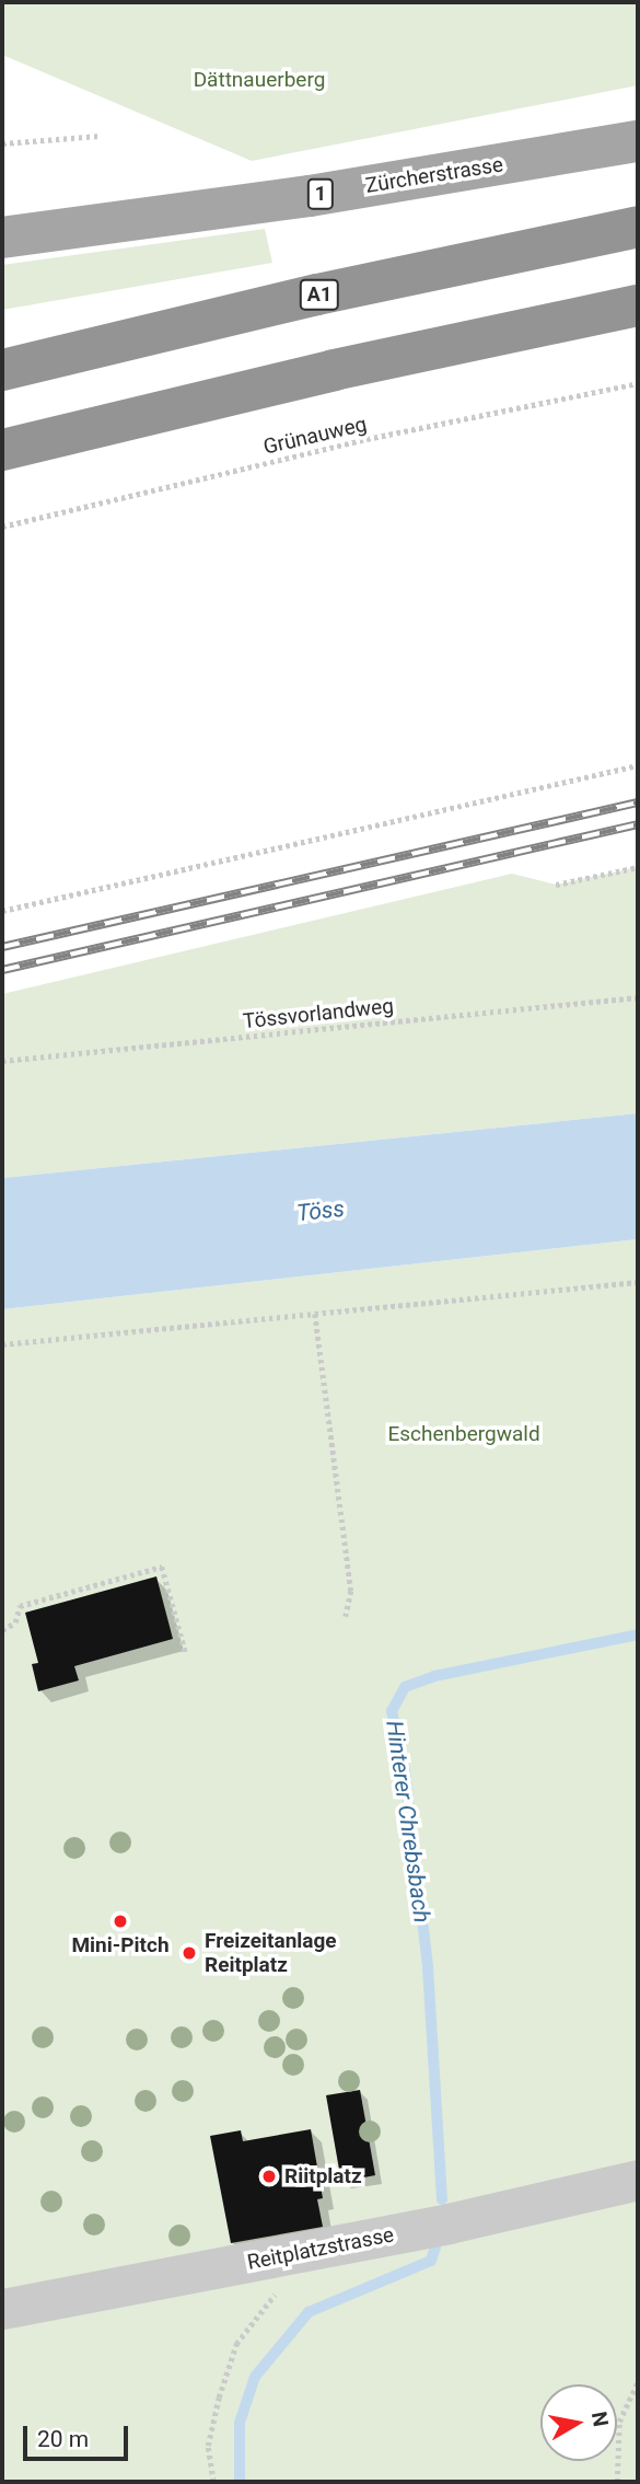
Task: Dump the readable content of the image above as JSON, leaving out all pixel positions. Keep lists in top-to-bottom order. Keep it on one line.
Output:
{"streets":{"highway":["A1"],"main road":["Zürcherstrasse","1"],"street":["Reitplatzstrasse"],"path":["Grünauweg","Tössvorlandweg"]},"water":["Töss","Hinterer Chrebsbach"],"parks":["Dättnauerberg","Eschenbergwald"],"places":["Mini-Pitch","Freizeitanlage Reitplatz","Riitplatz"],"scale_bar":"20 m","north":"right"}
